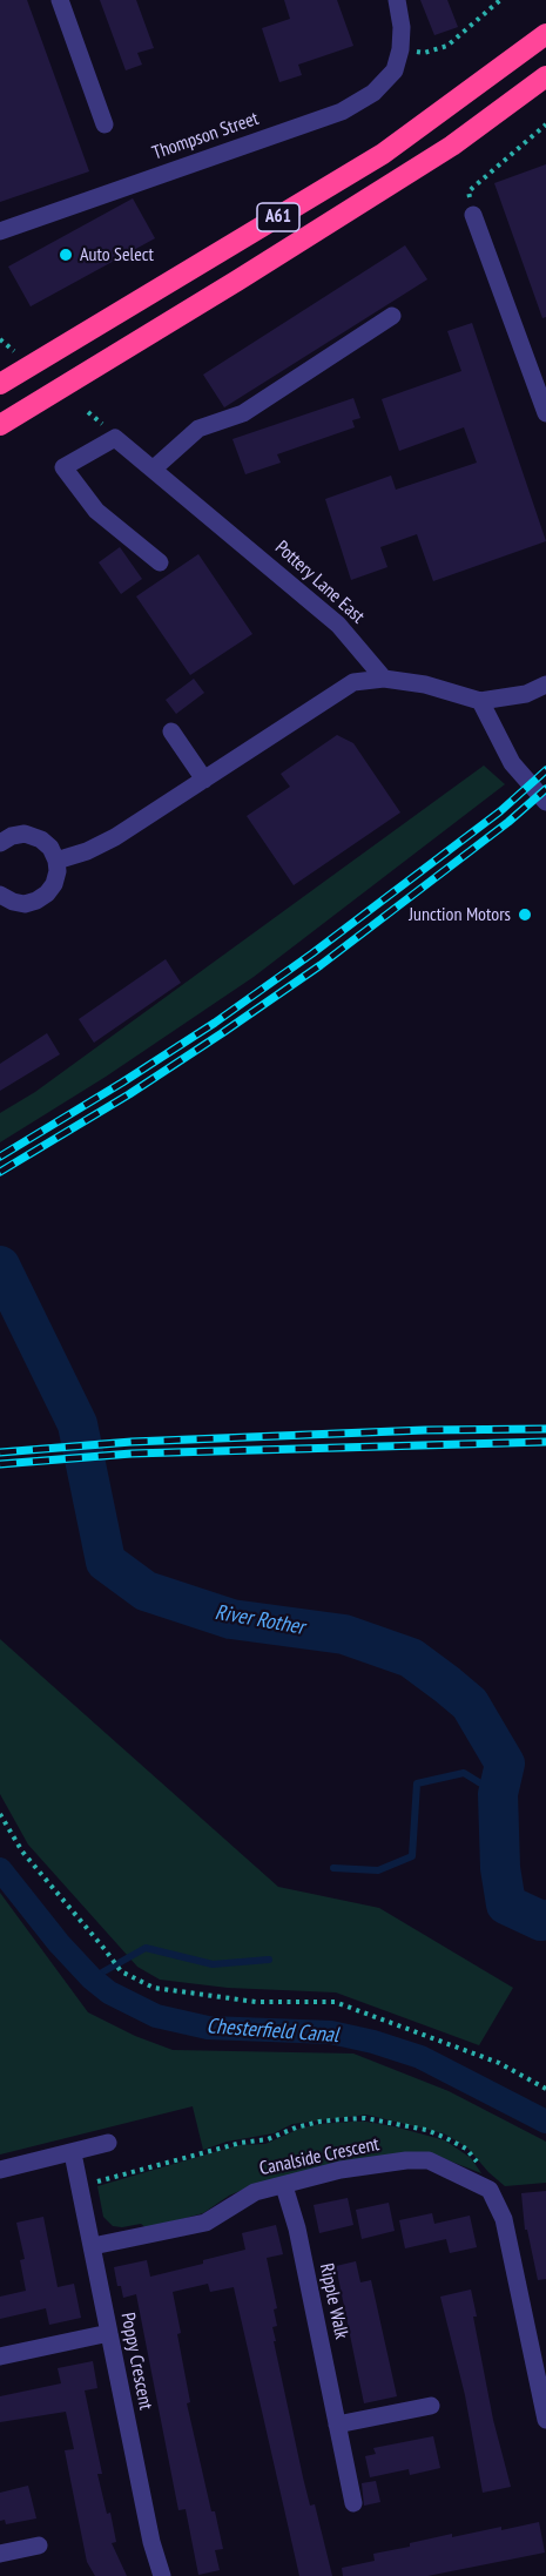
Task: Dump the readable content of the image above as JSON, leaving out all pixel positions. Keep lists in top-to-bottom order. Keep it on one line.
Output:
{"streets":{"highway":["A61"],"street":["Thompson Street","Pottery Lane East","Canalside Crescent","Ripple Walk","Poppy Crescent"]},"crossings":[["Canalside Crescent","Ripple Walk"],["Canalside Crescent","Poppy Crescent"]],"water":["River Rother","Chesterfield Canal"],"places":["Auto Select","Junction Motors"]}
